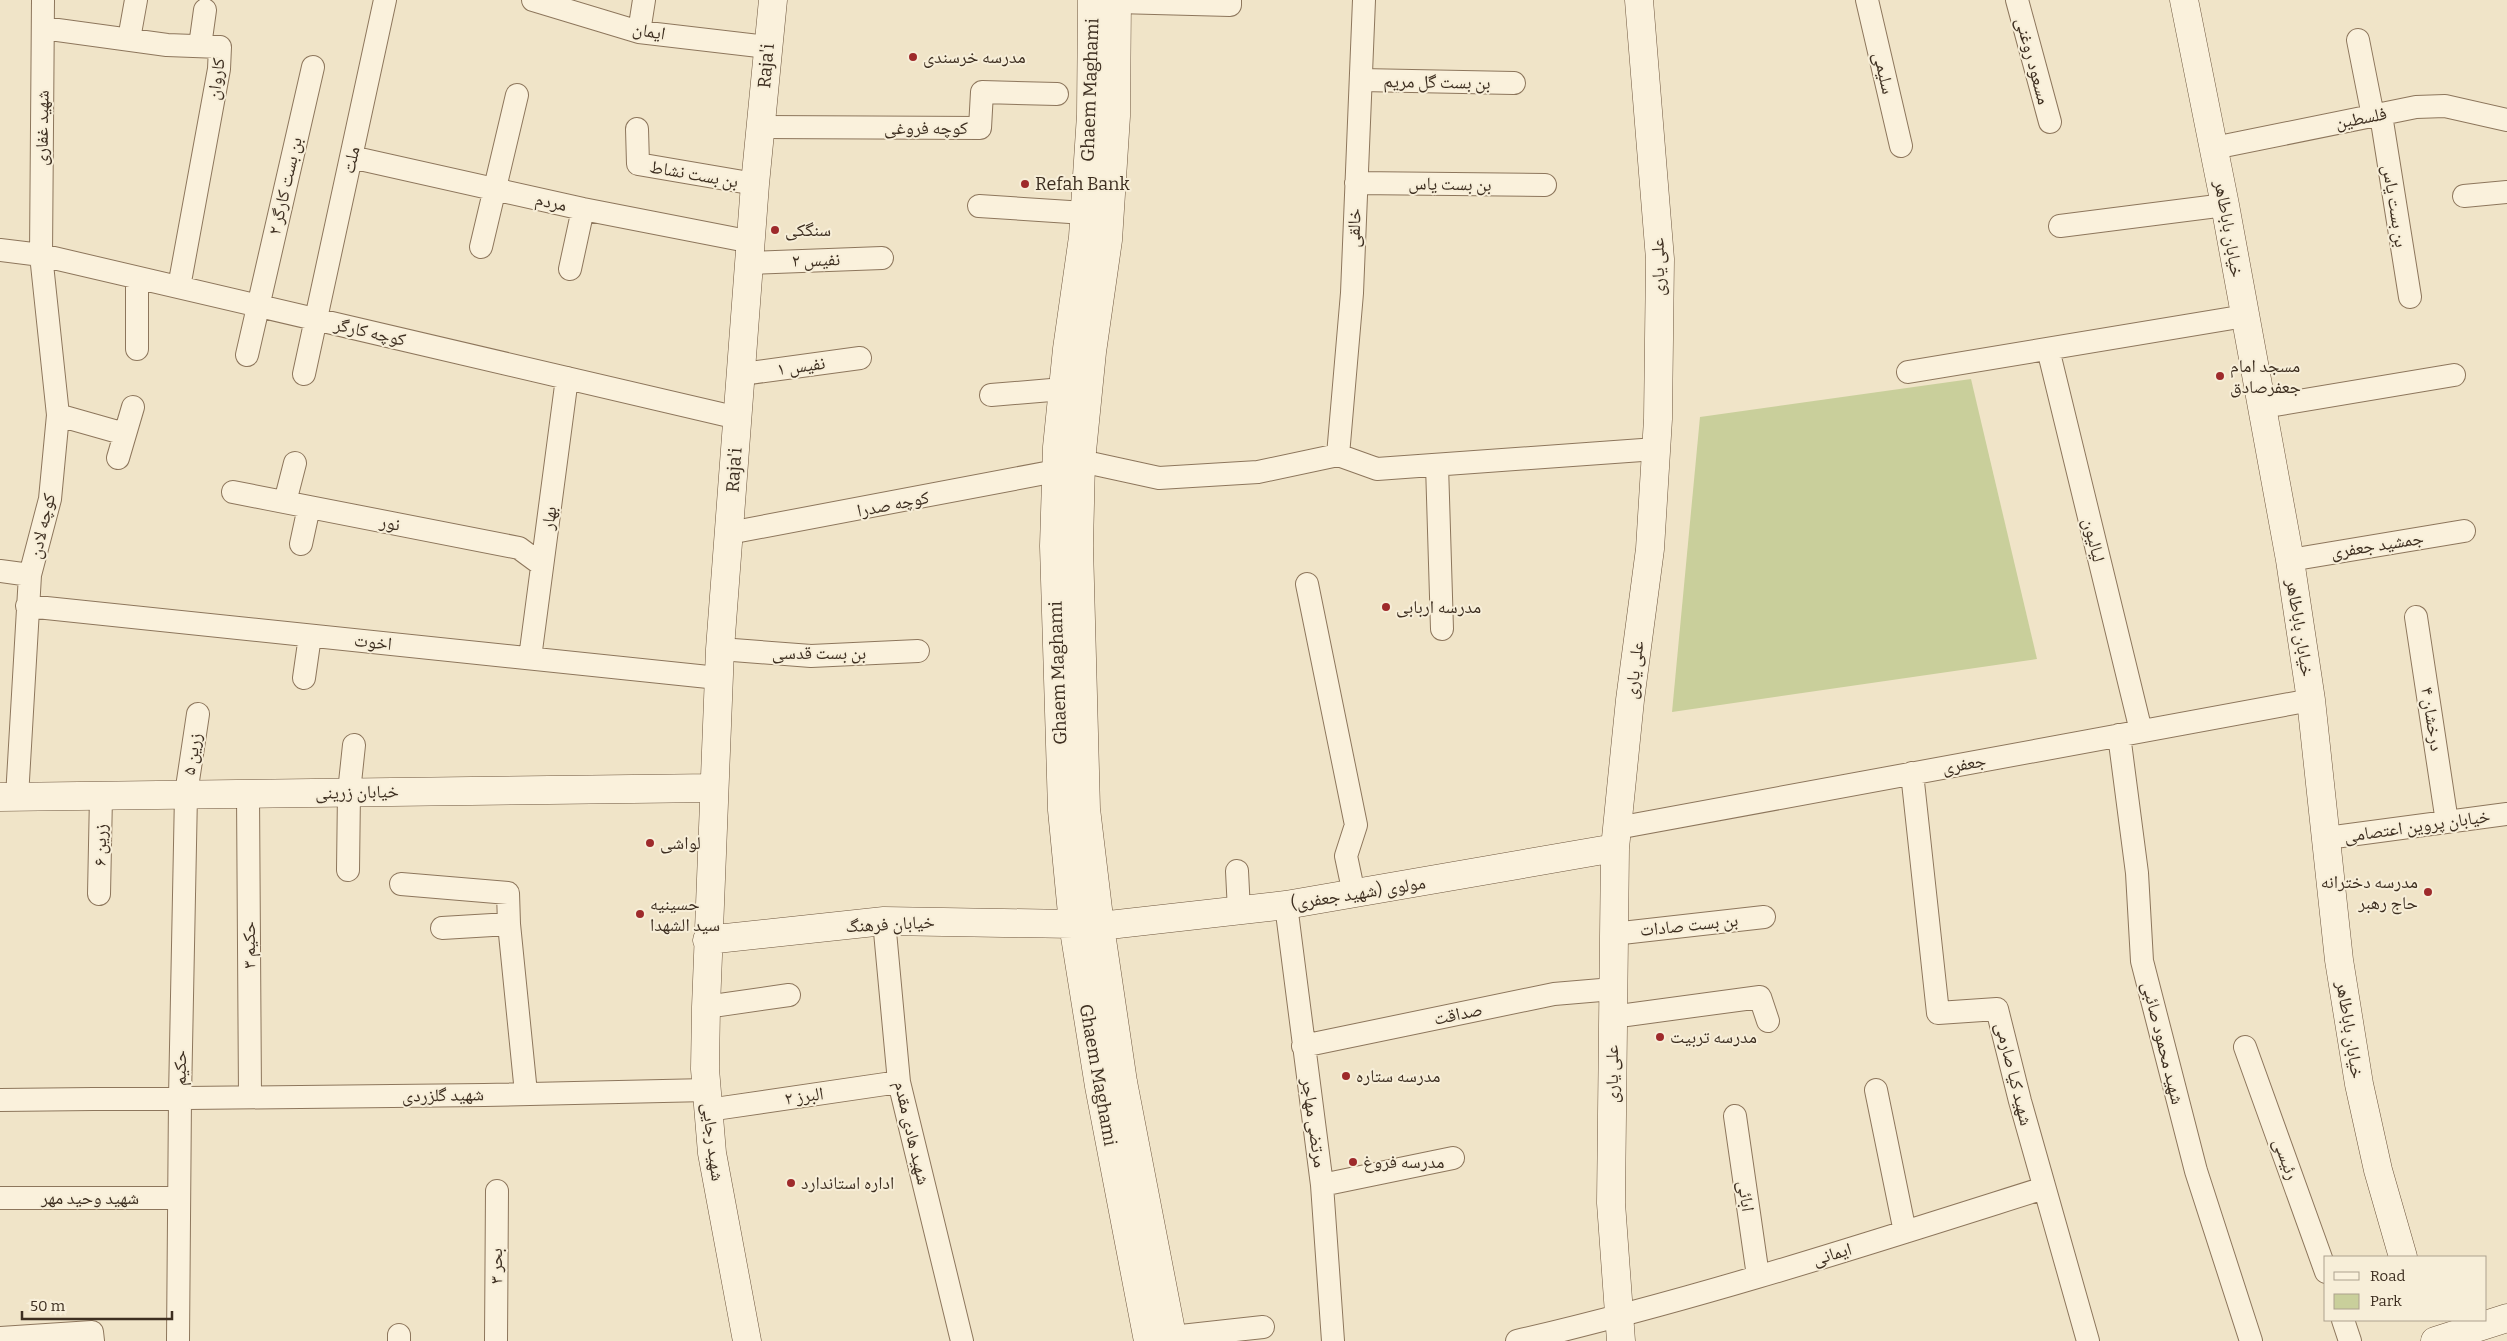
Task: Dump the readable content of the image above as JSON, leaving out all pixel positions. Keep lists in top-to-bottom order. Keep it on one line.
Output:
{"streets":{"main road":["Raja'i","Ghaem Maghami","خیابان باباطاهر","علی یاری","خیابان زرینی","مولوی (شهید جعفری)","خیابان فرهنگ","شهید رجایی"],"street":["ایمان","مسعود روغنی","سلیمی","کاروان","بن بست گل مریم","فلسطین","شهید غفاری","کوچه فروغی","ملت","بن بست نشاط","بن بست یاس","بن بست کارگر ۲","مردم","خالقی","نفیس ۲","کوچه کارگر","نفیس ‍۱","کوچه صدرا","بهار","نور","کوچه لادن","لیالیون","جمشید جعفری","اخوت","بن بست قدسی","درخشان ۴","زرین ۵","جعفری","خیابان پروین اعتصامی","زرین ۶","بن بست صادات","حکیم ۳","صداقت","شهید محمود صائبی","حکیم","شهید کیا صارمی","شهید گلزردی","البرز ۲","مرتضی مهاجر","شهید هادی مقدم","رئیسی","ابائی","شهید وحید مهر","ایمانی","بحر ۳"]},"crossings":[["ایمان","Raja'i"],["Raja'i","کوچه فروغی"],["Raja'i","بن بست نشاط"],["Raja'i","مردم"],["Raja'i","نفیس ۲"],["Raja'i","کوچه کارگر"],["Raja'i","نفیس ‍۱"],["Raja'i","کوچه صدرا"],["Raja'i","اخوت"],["Raja'i","بن بست قدسی"],["Raja'i","خیابان زرینی"],["Raja'i","خیابان فرهنگ"],["Raja'i","شهید رجایی"],["کاروان","شهید غفاری"],["کاروان","کوچه کارگر"],["بن بست گل مریم","خالقی"],["Ghaem Maghami","کوچه صدرا"],["Ghaem Maghami","مولوی (شهید جعفری)"],["Ghaem Maghami","خیابان فرهنگ"],["فلسطین","بن بست یاس"],["فلسطین","خیابان باباطاهر"],["شهید غفاری","کوچه کارگر"],["شهید غفاری","کوچه لادن"],["ملت","مردم"],["ملت","کوچه کارگر"],["بن بست یاس","خالقی"],["بن بست کارگر ۲","کوچه کارگر"],["مردم","نفیس ۲"],["خیابان باباطاهر","جمشید جعفری"],["خیابان باباطاهر","جعفری"],["خیابان باباطاهر","خیابان پروین اعتصامی"],["علی یاری","جعفری"],["علی یاری","مولوی (شهید جعفری)"],["علی یاری","بن بست صادات"],["علی یاری","صداقت"],["علی یاری","ایمانی"],["کوچه کارگر","بهار"],["کوچه کارگر","کوچه لادن"],["بهار","نور"],["بهار","اخوت"],["کوچه لادن","اخوت"],["کوچه لادن","خیابان زرینی"],["لیالیون","جعفری"],["درخشان ۴","خیابان پروین اعتصامی"],["زرین ۵","خیابان زرینی"],["زرین ۵","حکیم"],["جعفری","مولوی (شهید جعفری)"],["جعفری","شهید محمود صائبی"],["جعفری","شهید کیا صارمی"],["خیابان زرینی","زرین ۶"],["خیابان زرینی","حکیم ۳"],["خیابان زرینی","حکیم"],["مولوی (شهید جعفری)","مرتضی مهاجر"],["خیابان فرهنگ","شهید هادی مقدم"],["خیابان فرهنگ","شهید رجایی"],["حکیم ۳","شهید گلزردی"],["صداقت","مرتضی مهاجر"],["حکیم","شهید گلزردی"],["حکیم","شهید وحید مهر"],["شهید کیا صارمی","ایمانی"],["شهید گلزردی","البرز ۲"],["شهید گلزردی","شهید رجایی"],["البرز ۲","شهید هادی مقدم"],["البرز ۲","شهید رجایی"],["ابائی","ایمانی"]],"places":["مدرسه خرسندی","Refah Bank","سنگکی","مسجد امام جعفرصادق","مدرسه اربابی","لواشی","مدرسه دخترانه حاج رهبر","حسینیه سید الشهدا","مدرسه تربیت","مدرسه ستاره","مدرسه فروغ","اداره استاندارد"],"legend":["Road","Park"],"scale_bar":"50 m"}
